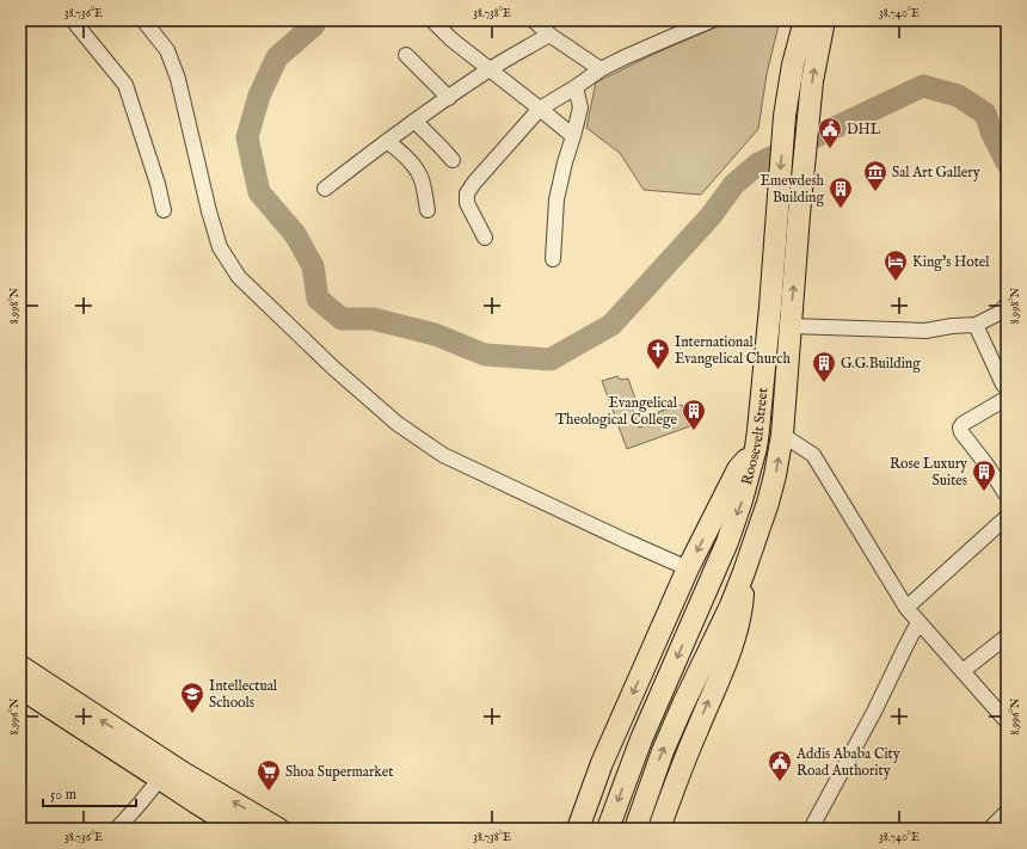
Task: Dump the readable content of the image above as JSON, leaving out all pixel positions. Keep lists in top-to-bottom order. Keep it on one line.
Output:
{"streets":{"main road":["Roosevelt Street"]},"places":{"public building":["DHL","Addis Ababa City Road Authority"],"museum":["Sal Art Gallery"],"building":["Emewdesh Building","G.G.Building","Evangelical Theological College","Rose Luxury Suites"],"hotel":["King's Hotel"],"church":["International Evangelical Church"],"school or university":["Intellectual Schools"],"supermarket":["Shoa Supermarket"]},"scale_bar":"50 m","coordinates":["38.736°E","38.738°E","38.740°E","8.998°N","8.996°N"]}
